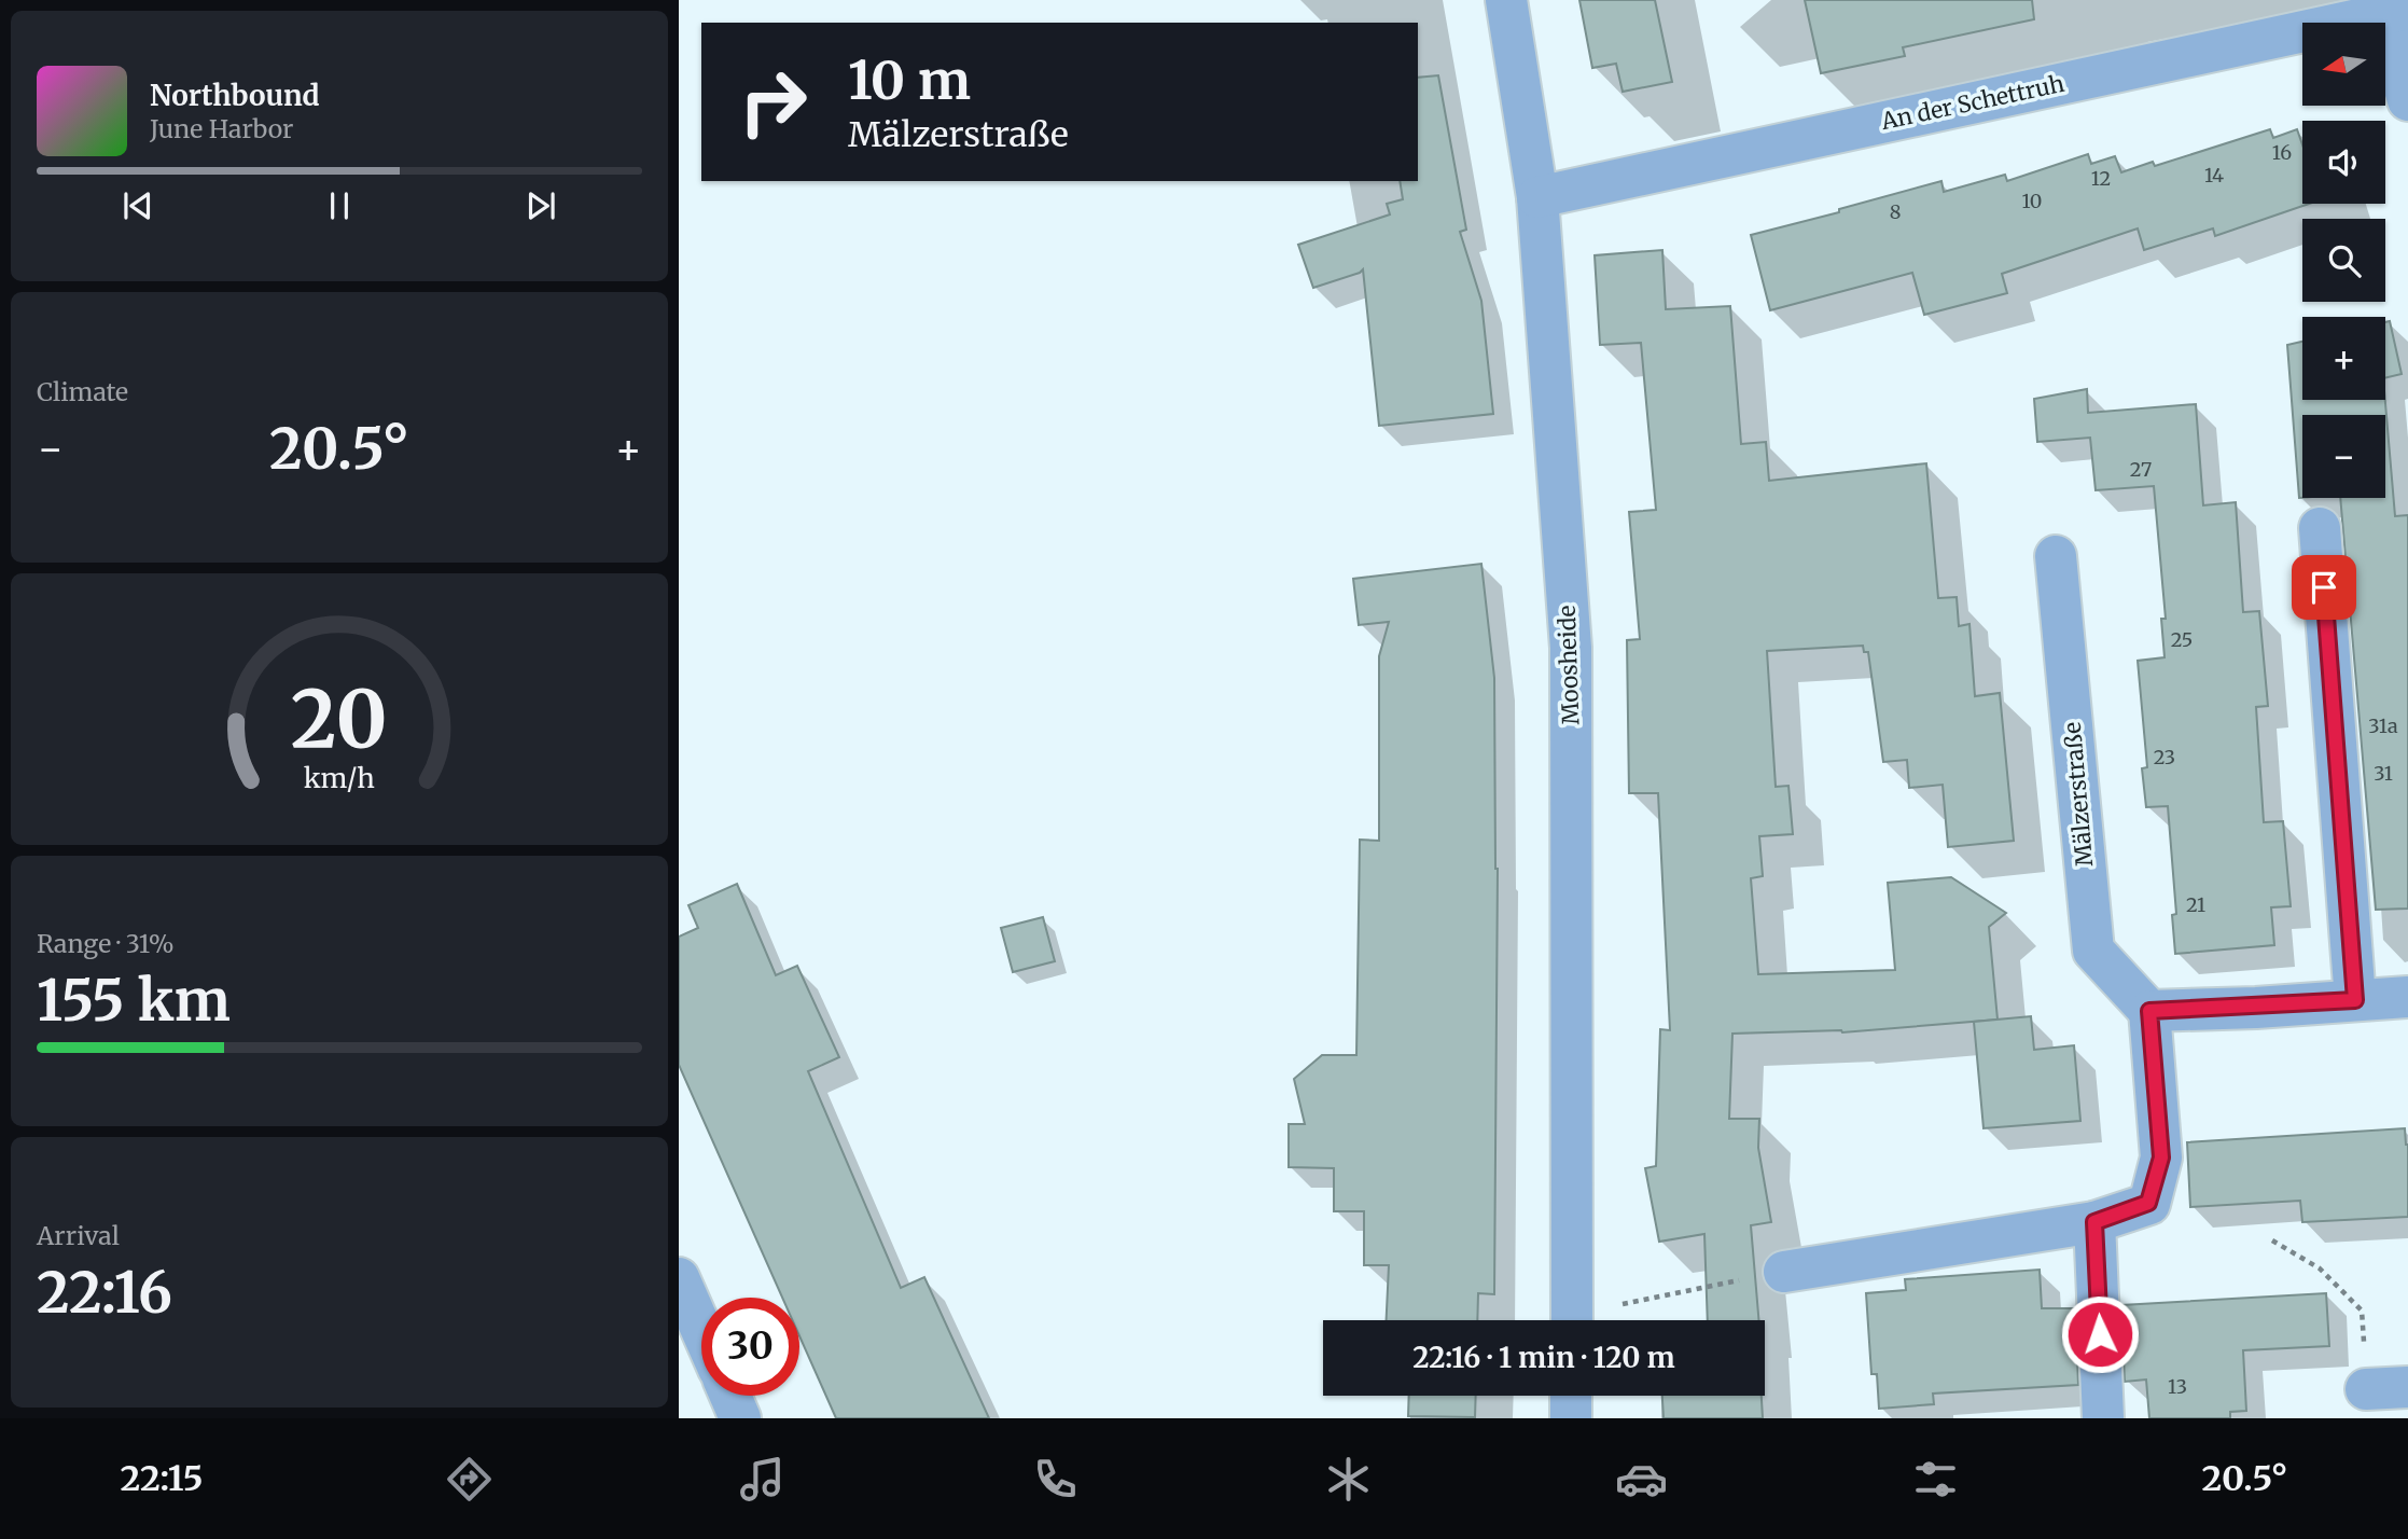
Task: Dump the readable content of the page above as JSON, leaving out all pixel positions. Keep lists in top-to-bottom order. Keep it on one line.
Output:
{"streets":{"street":["An der Schettruh","Moosheide","Mälzerstraße"]},"crossings":[["An der Schettruh","Moosheide"]],"house_numbers":["16","14","12","10","8","27","25","31a","23","31","21","13"],"north":"left","page":{"map_buttons":["+","−"],"turn":["10 m","Mälzerstraße"],"song":["Northbound","June Harbor"],"tile":["Climate",["Range · 31%","155 km"],["Arrival","22:16"]],"heat":["−","20.5°","+"],"limit":"30","trip":"22:16 · 1 min · 120 m","tabs":["22:15","20.5°"],"gauge":["20","km/h"]}}
